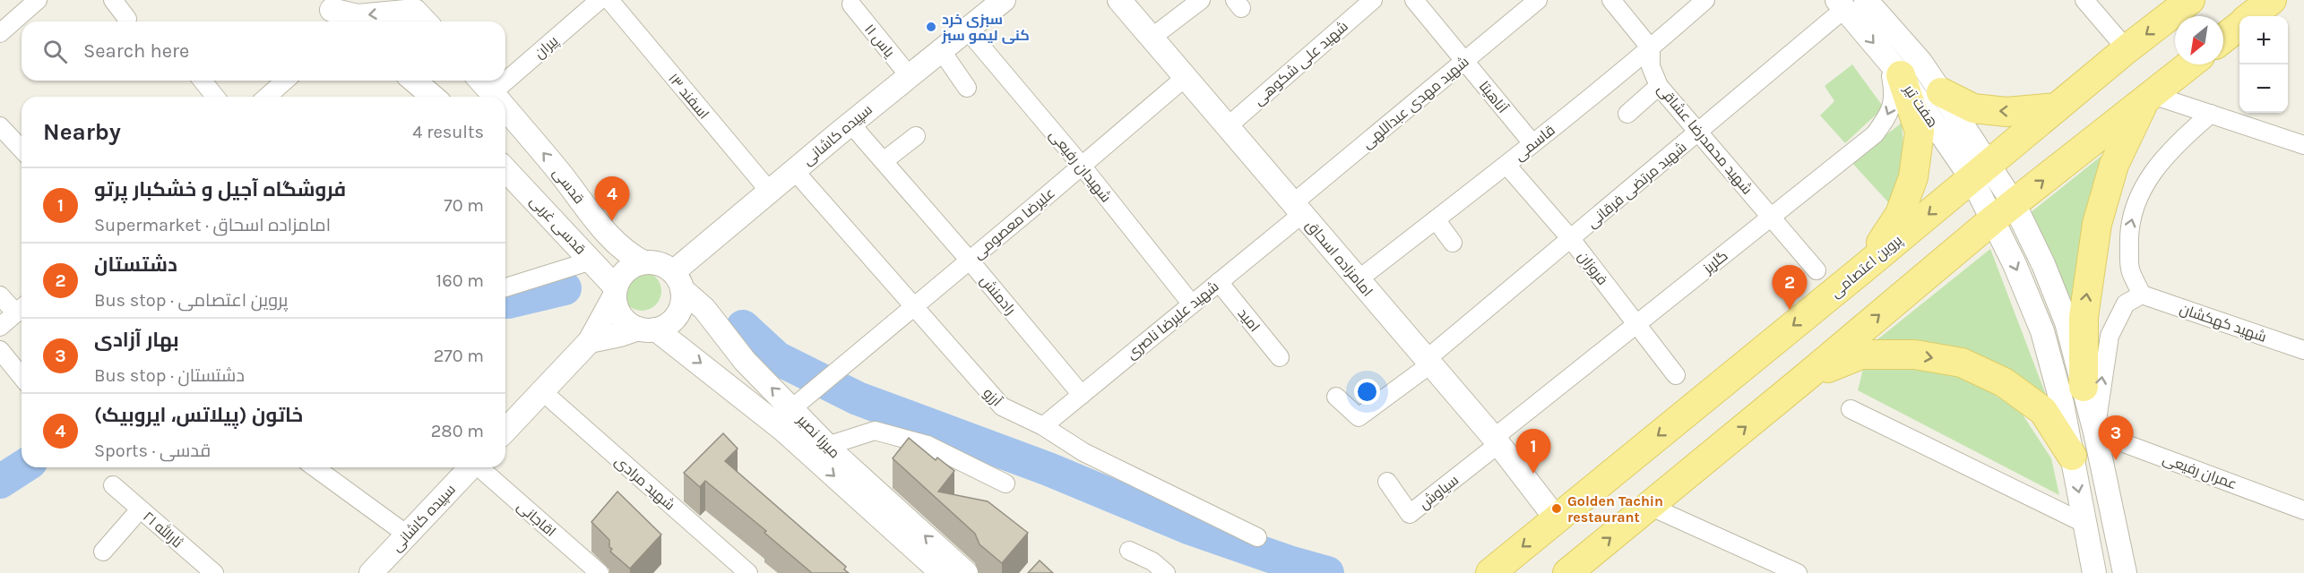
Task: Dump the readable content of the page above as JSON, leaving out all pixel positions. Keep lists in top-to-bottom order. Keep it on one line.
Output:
{"streets":{"main road":["پروین اعتصامی"],"street":["یاس ۱۱","پیران","شهید علی شکوهی","اسفند ۱۳","آناهیتا","شهید مهدی عبداللهی","هفت تیر","سپیده کاشانی","شهید محمدرضا عشاقی","قاسمی","شهیدان رفیعی","شهید مرتضی فرقانی","قدسی","علیرضا معصومی","قدسی غربی","امامزاده اسحاق","گلریز","فروزان","رادمنش","شهید علیرضا ناصری","امید","شهید کهکشان","آرزو","میرزا نصیر","عمران رفیعی","شهید مرادی","سیاوش","اقاجانی","ثارالله ۲۱"]},"crossings":[["یاس ۱۱","سپیده کاشانی"],["شهید علی شکوهی","امامزاده اسحاق"],["اسفند ۱۳","سپیده کاشانی"],["آناهیتا","شهید مهدی عبداللهی"],["آناهیتا","قاسمی"],["شهید مهدی عبداللهی","امامزاده اسحاق"],["شهید مهدی عبداللهی","شهید علیرضا ناصری"],["هفت تیر","شهید مرتضی فرقانی"],["هفت تیر","گلریز"],["هفت تیر","پروین اعتصامی"],["هفت تیر","عمران رفیعی"],["سپیده کاشانی","شهیدان رفیعی"],["سپیده کاشانی","قدسی"],["سپیده کاشانی","قدسی غربی"],["سپیده کاشانی","رادمنش"],["سپیده کاشانی","آرزو"],["سپیده کاشانی","میرزا نصیر"],["شهید محمدرضا عشاقی","قاسمی"],["شهید محمدرضا عشاقی","شهید مرتضی فرقانی"],["شهید محمدرضا عشاقی","گلریز"],["قاسمی","امامزاده اسحاق"],["قاسمی","فروزان"],["شهیدان رفیعی","علیرضا معصومی"],["شهیدان رفیعی","شهید علیرضا ناصری"],["شهید مرتضی فرقانی","امامزاده اسحاق"],["شهید مرتضی فرقانی","فروزان"],["قدسی","قدسی غربی"],["قدسی","میرزا نصیر"],["علیرضا معصومی","امامزاده اسحاق"],["علیرضا معصومی","رادمنش"],["علیرضا معصومی","آرزو"],["علیرضا معصومی","میرزا نصیر"],["قدسی غربی","میرزا نصیر"],["امامزاده اسحاق","گلریز"],["امامزاده اسحاق","پروین اعتصامی"],["امامزاده اسحاق","شهید علیرضا ناصری"],["امامزاده اسحاق","سیاوش"],["گلریز","فروزان"],["گلریز","سیاوش"],["رادمنش","شهید علیرضا ناصری"],["شهید علیرضا ناصری","امید"],["شهید علیرضا ناصری","آرزو"]],"one_way":["قدسی","گلریز"],"places":["سبزی خرد کنی لیمو سبز","Golden Tachin restaurant"],"north":"bottom left","page":{"map_buttons":["+","−"],"search":"Search here","heading":["Nearby","4 results"],"list":[{"mark":"1","name":"فروشگاه آجیل و خشکبار پرتو","note":"Supermarket · امامزاده اسحاق","value":"70 m"},{"mark":"2","name":"دشتستان","note":"Bus stop · پروین اعتصامی","value":"160 m"},{"mark":"3","name":"بهار آزادی","note":"Bus stop · دشتستان","value":"270 m"},{"mark":"4","name":"خاتون (پیلاتس، ایروبیک)","note":"Sports · قدسی","value":"280 m"}],"pins":["4","2","3","1"]}}
